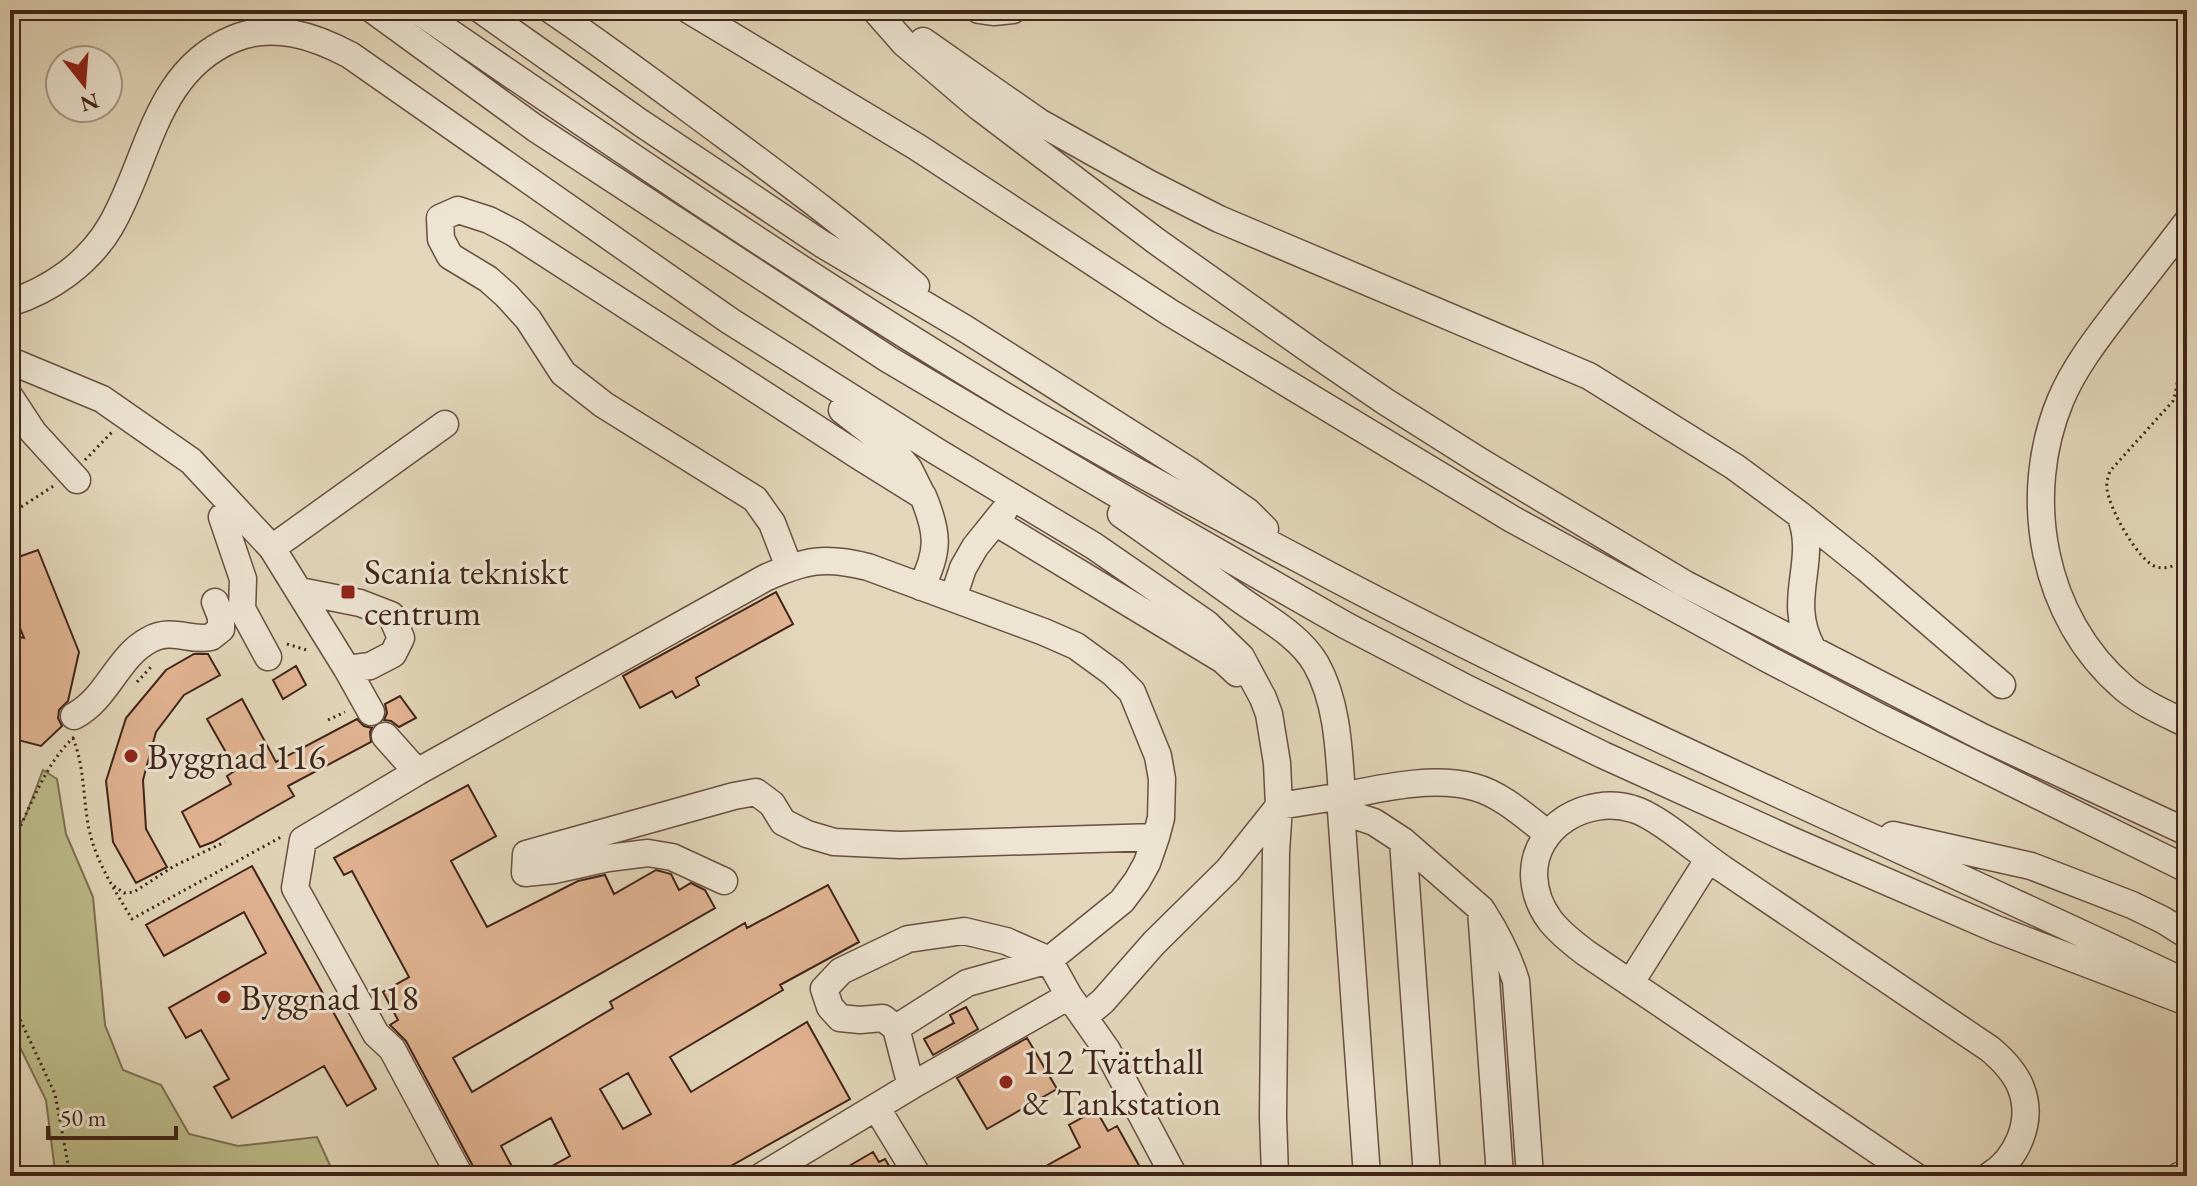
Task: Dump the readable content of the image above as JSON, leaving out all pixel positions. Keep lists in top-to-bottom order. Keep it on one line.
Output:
{"places":{"transit":["Scania tekniskt centrum"],"other":["Byggnad 116","Byggnad 118","112 Tvätthall & Tankstation"]},"scale_bar":"50 m","north":"bottom"}
